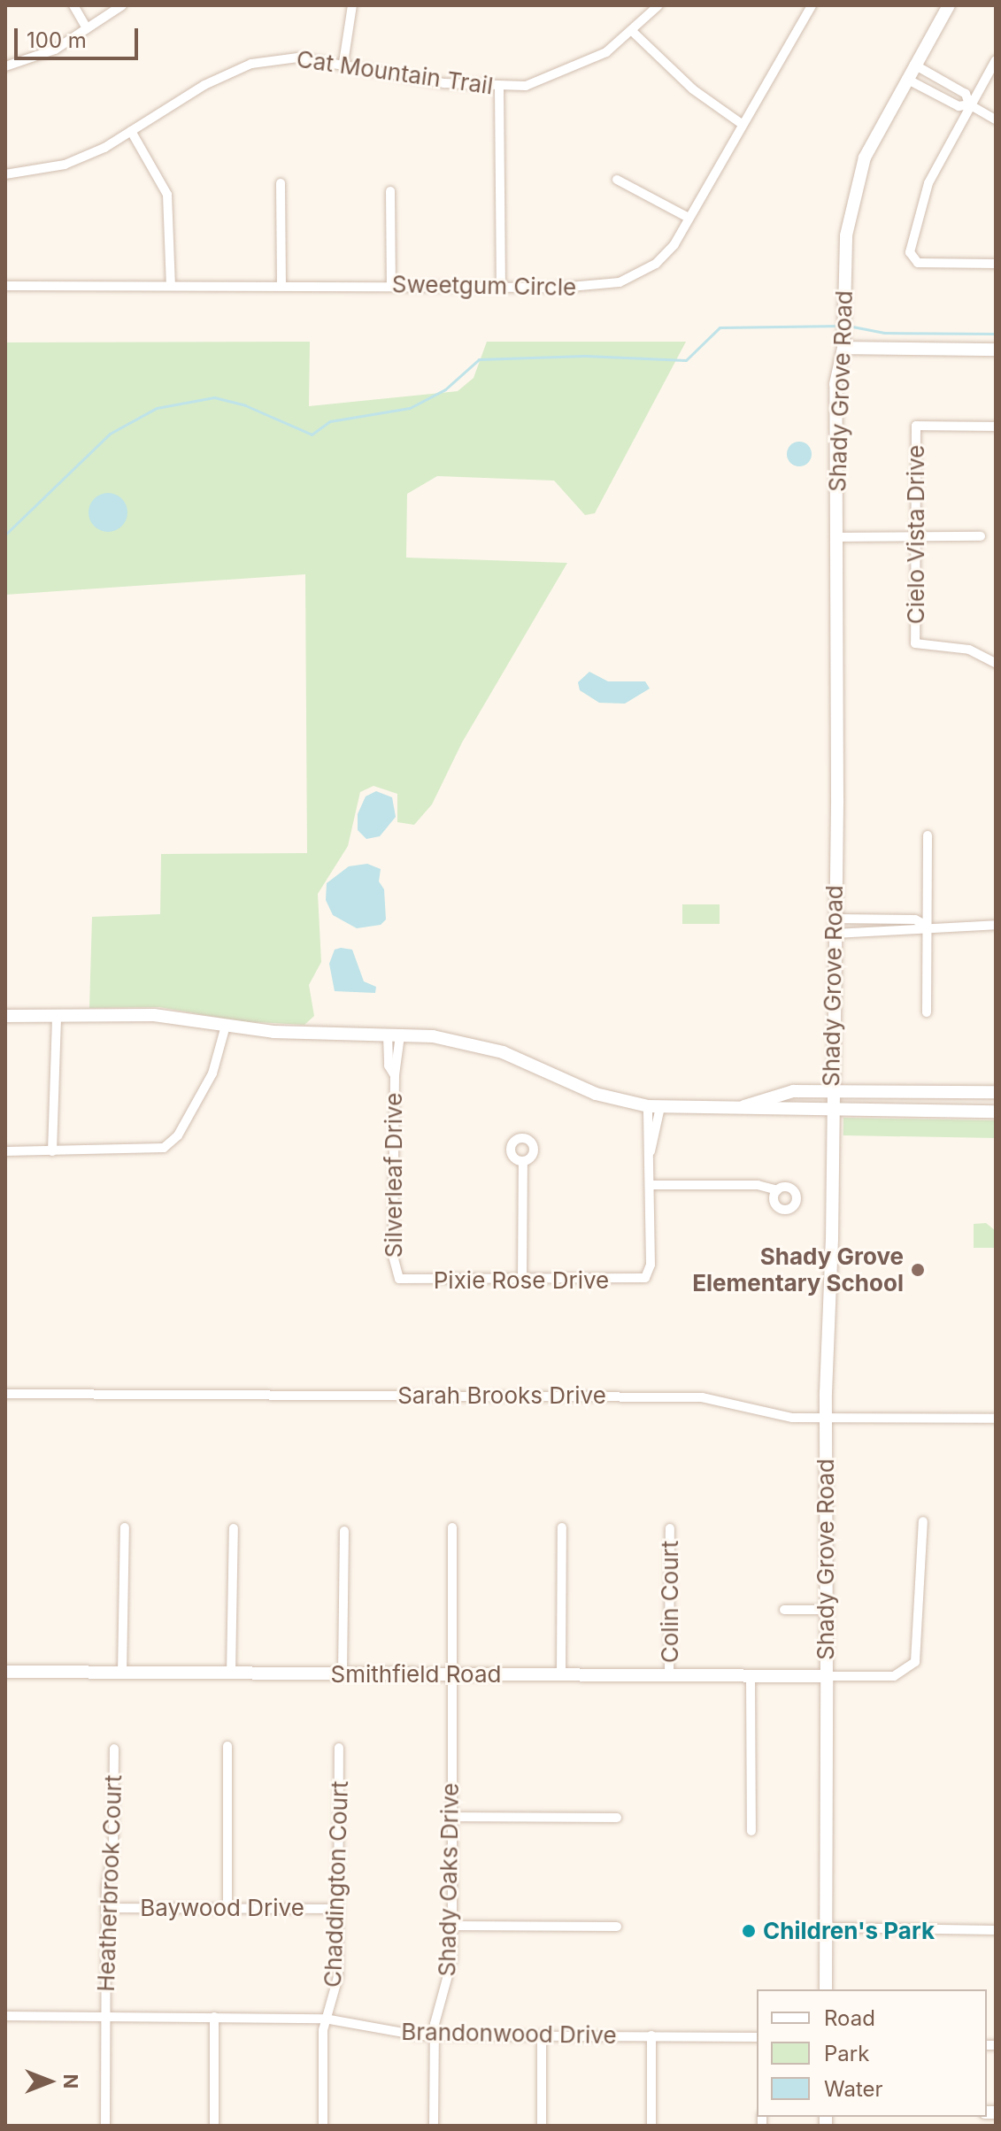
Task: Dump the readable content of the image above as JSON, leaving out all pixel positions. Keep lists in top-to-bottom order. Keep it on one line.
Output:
{"streets":{"main road":["Shady Grove Road","Smithfield Road"],"street":["Cat Mountain Trail","Sweetgum Circle","Cielo Vista Drive","Silverleaf Drive","Pixie Rose Drive","Sarah Brooks Drive","Colin Court","Shady Oaks Drive","Heatherbrook Court","Chaddington Court","Baywood Drive","Brandonwood Drive"]},"crossings":[["Shady Grove Road","Sarah Brooks Drive"],["Shady Grove Road","Smithfield Road"],["Silverleaf Drive","Pixie Rose Drive"],["Colin Court","Smithfield Road"],["Smithfield Road","Shady Oaks Drive"],["Shady Oaks Drive","Brandonwood Drive"],["Heatherbrook Court","Baywood Drive"],["Heatherbrook Court","Brandonwood Drive"],["Chaddington Court","Baywood Drive"],["Chaddington Court","Brandonwood Drive"]],"places":["Shady Grove Elementary School","Children's Park"],"legend":["Road","Park","Water"],"scale_bar":"100 m","north":"right"}
